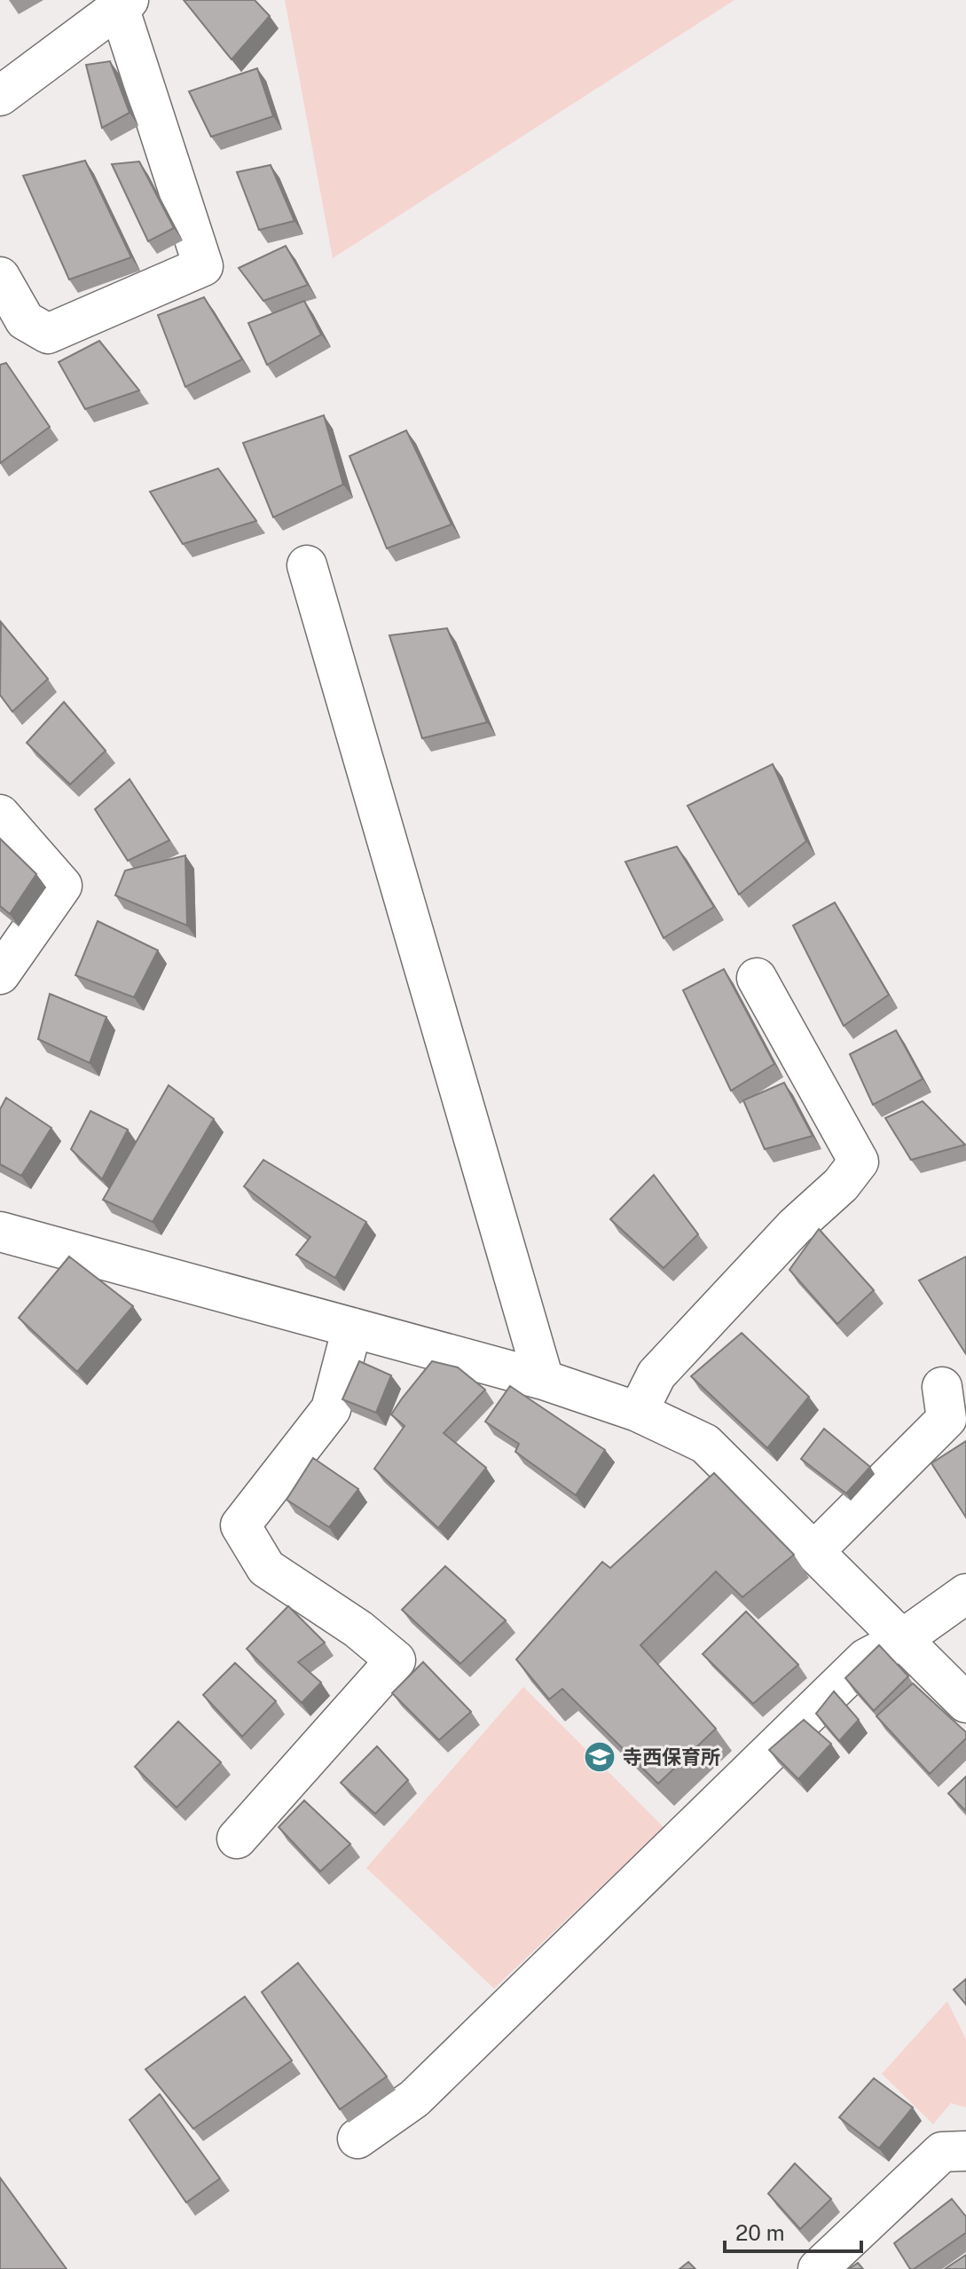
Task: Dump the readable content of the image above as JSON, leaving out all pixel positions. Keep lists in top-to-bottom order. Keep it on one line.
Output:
{"places":{"school or university":["寺西保育所"]},"scale_bar":"20 m"}
